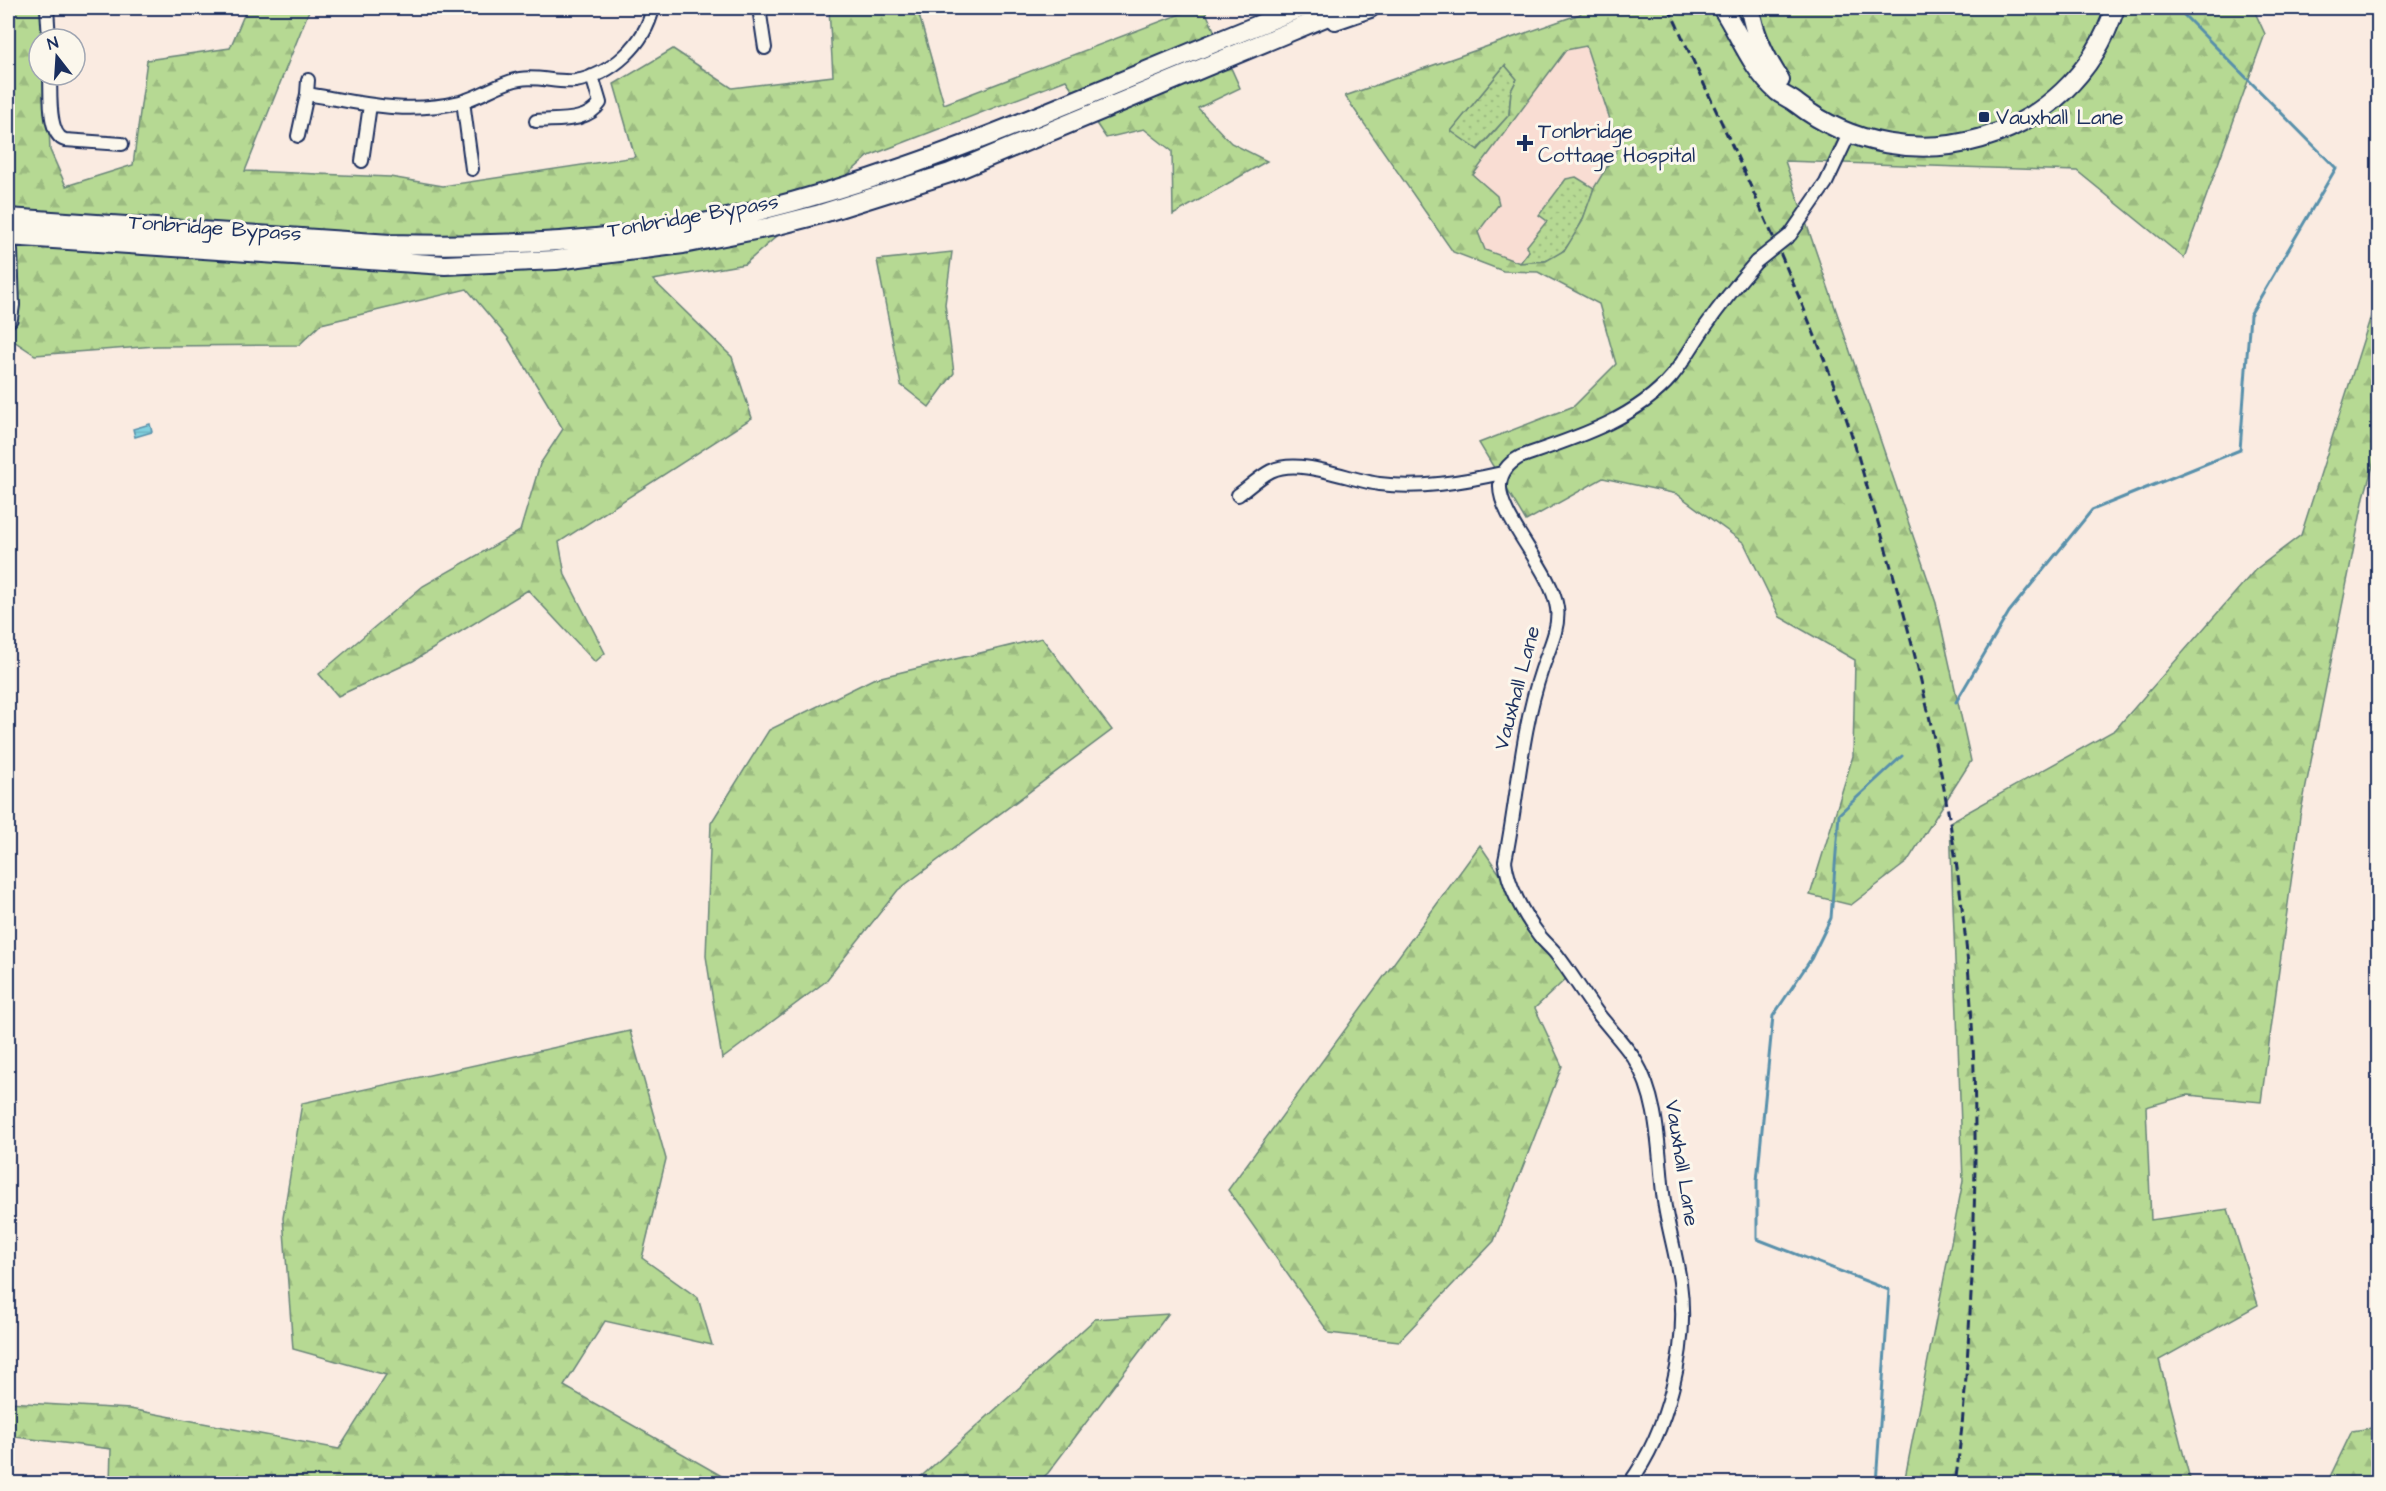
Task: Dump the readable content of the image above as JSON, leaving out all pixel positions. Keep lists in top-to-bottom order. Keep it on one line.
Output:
{"streets":{"highway":["Tonbridge Bypass"],"street":["Vauxhall Lane"]},"places":{"transit":["Vauxhall Lane"],"health":["Tonbridge Cottage Hospital"]},"north":"top"}
